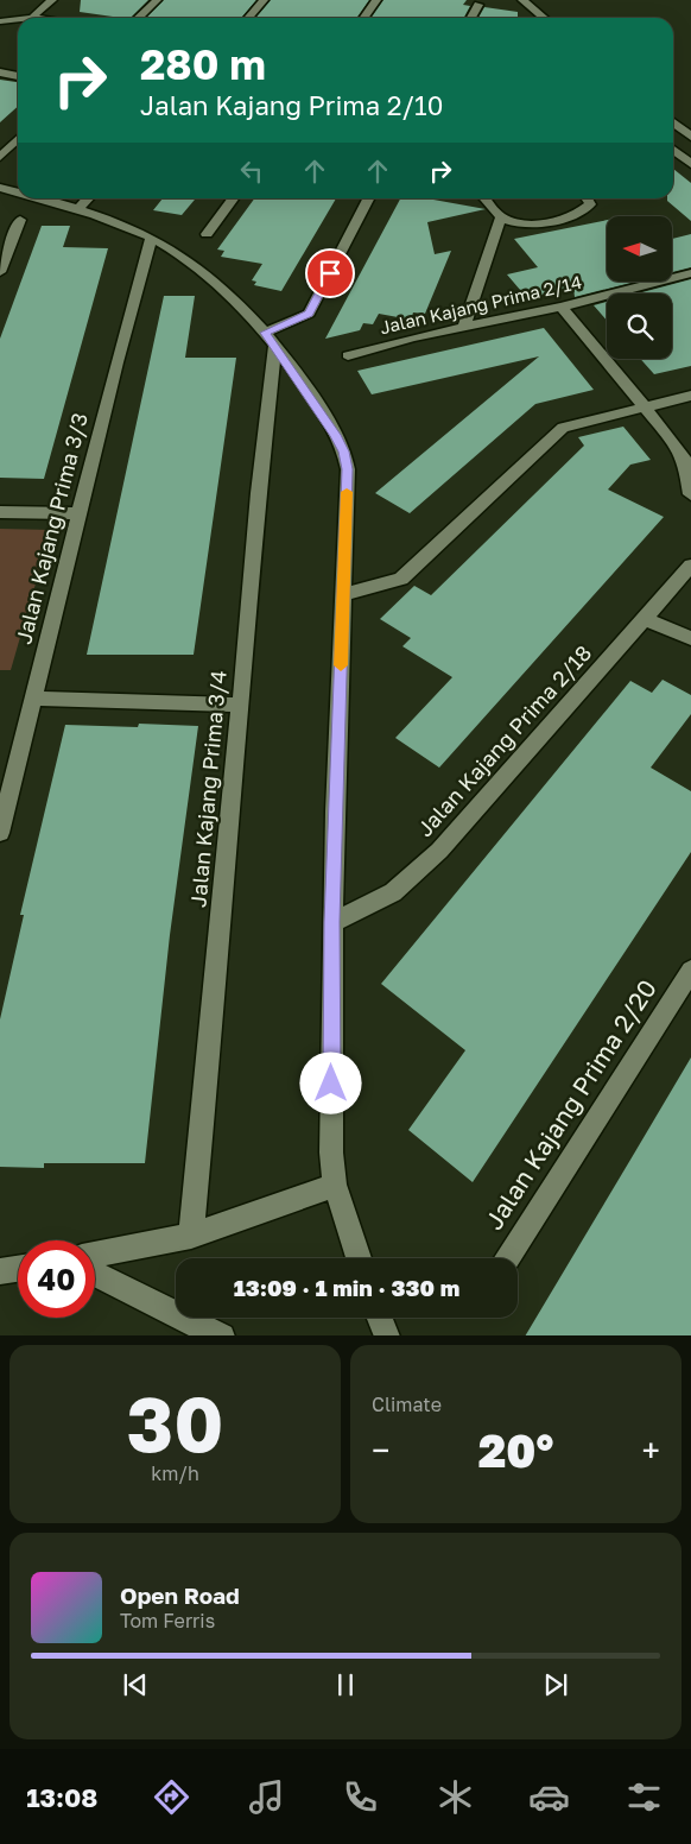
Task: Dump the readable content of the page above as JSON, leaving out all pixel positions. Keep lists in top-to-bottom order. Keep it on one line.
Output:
{"streets":{"street":["Jalan Kajang Prima 2/14","Jalan Kajang Prima 3/3","Jalan Kajang Prima 2/18","Jalan Kajang Prima 3/4","Jalan Kajang Prima 2/20"]},"north":"left","page":{"turn":["280 m","Jalan Kajang Prima 2/10"],"limit":"40","trip":"13:09 · 1 min · 330 m","tile":[["30","km/h"],"Climate"],"heat":["−","20°","+"],"song":["Open Road","Tom Ferris"],"tabs":"13:08"}}
